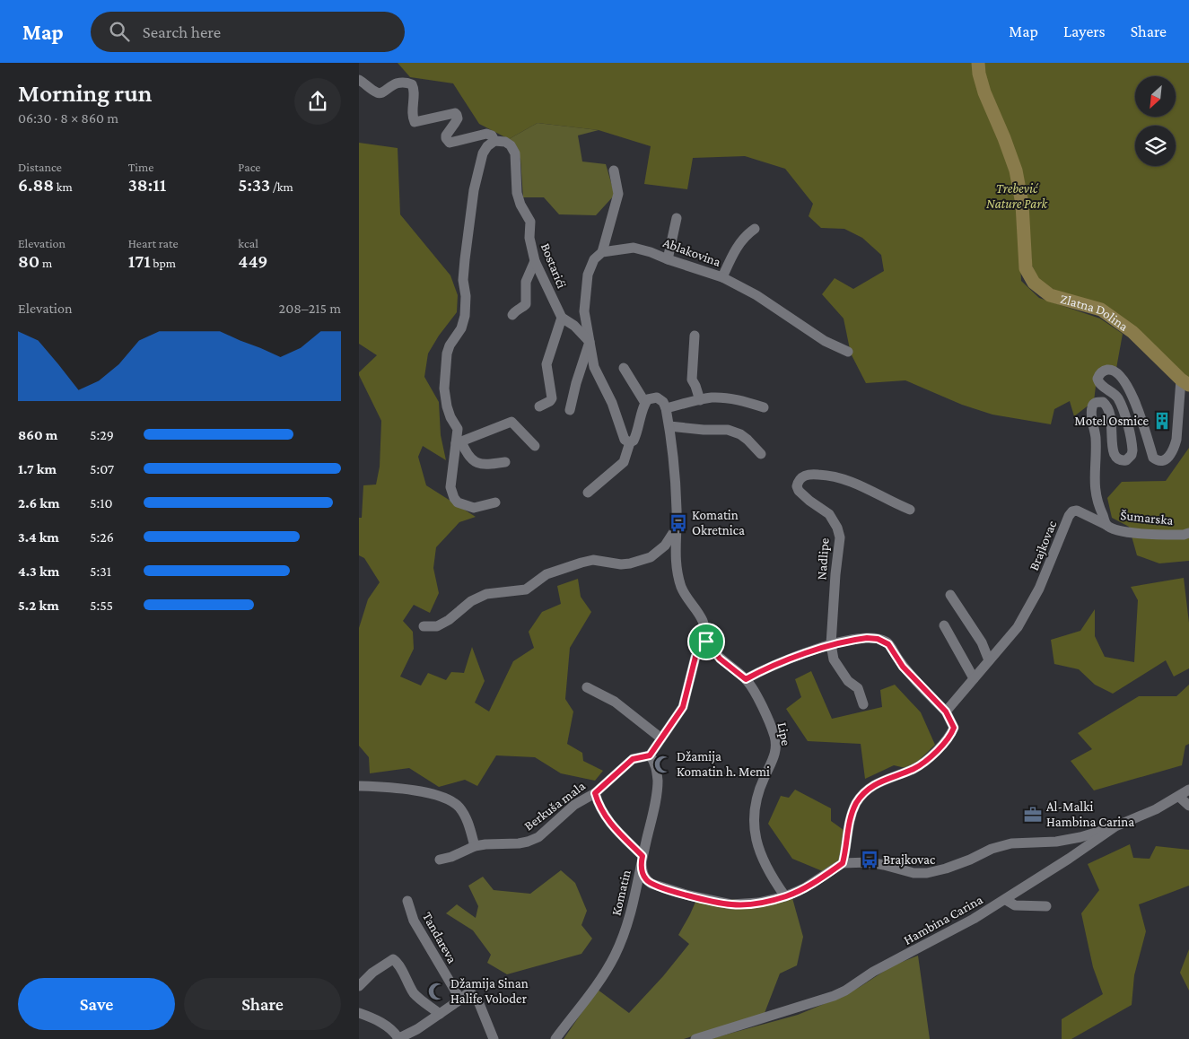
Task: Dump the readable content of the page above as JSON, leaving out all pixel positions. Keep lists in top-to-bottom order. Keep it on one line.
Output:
{"streets":{"main road":["Zlatna Dolina"],"street":["Ablakovina","Bostarići","Šumarska","Brajkovac","Nadlipe","Lipe","Berkuša mala","Komatin","Hambina Carina","Tandareva"]},"crossings":[["Zlatna Dolina","Šumarska"],["Šumarska","Brajkovac"],["Berkuša mala","Komatin"]],"parks":["Trebević Nature Park"],"places":{"building":["Motel Osmice"],"bus stop":["Komatin Okretnica","Brajkovac"],"mosque":["Džamija Komatin h. Memi","Džamija Sinan Halife Voloder"],"office":["Al-Malki Hambina Carina"]},"north":"bottom left","page":{"header":"Map","search":"Search here","nav":["Map","Layers","Share"],"heading":["Morning run","06:30 · 8 × 860 m"],"stats":[["Distance","6.88 km"],["Time","38:11"],["Pace","5:33 /km"],["Elevation","80 m"],["Heart rate","171 bpm"],["kcal","449"]],"chart":["Elevation","208–215 m"],"list":[{"name":"860 m","note":"5:29"},{"name":"1.7 km","note":"5:07"},{"name":"2.6 km","note":"5:10"},{"name":"3.4 km","note":"5:26"},{"name":"4.3 km","note":"5:31"},{"name":"5.2 km","note":"5:55"}],"buttons":["Save","Share"]}}
